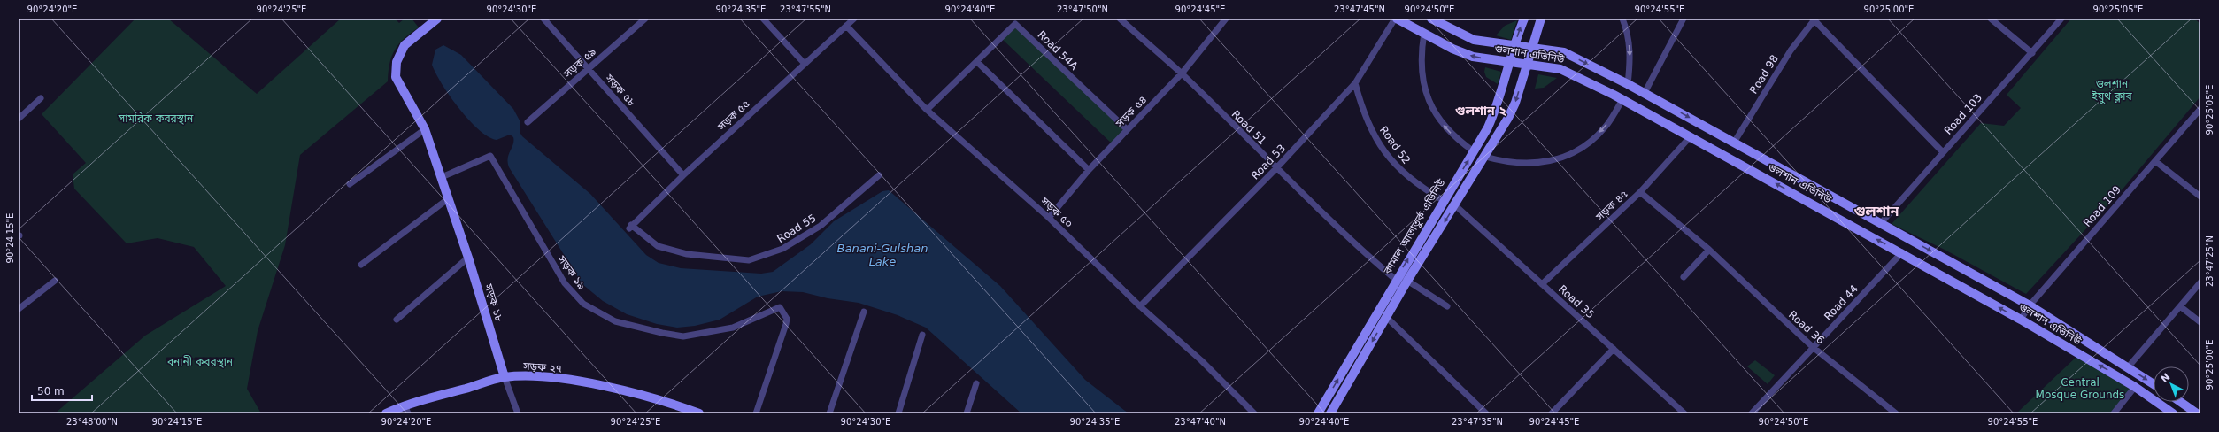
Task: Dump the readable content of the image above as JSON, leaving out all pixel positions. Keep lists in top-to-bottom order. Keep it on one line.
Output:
{"streets":{"main road":["গুলশান এভিনিউ","কামাল আতাতুর্ক এভিনিউ","সড়ক ১৮","সড়ক ২৭"],"street":["Road 54A","সড়ক ৫৯","Road 98","সড়ক ৫৮","সড়ক ৫৪","Road 103","সড়ক ৫৫","Road 51","Road 52","Road 53","সড়ক ৪৫","Road 109","সড়ক ৫০","Road 55","সড়ক ১৯","Road 35","Road 44","Road 36"]},"crossings":[["Road 54A","সড়ক ৫৪"],["Road 54A","সড়ক ৫০"],["গুলশান এভিনিউ","Road 98"],["গুলশান এভিনিউ","Road 103"],["গুলশান এভিনিউ","Road 53"],["গুলশান এভিনিউ","সড়ক ৪৫"],["গুলশান এভিনিউ","Road 109"],["গুলশান এভিনিউ","কামাল আতাতুর্ক এভিনিউ"],["গুলশান এভিনিউ","Road 44"],["সড়ক ৫৯","সড়ক ৫৮"],["সড়ক ৫৮","সড়ক ৫৫"],["সড়ক ৫৪","Road 51"],["সড়ক ৫৪","সড়ক ৫০"],["সড়ক ৫৫","সড়ক ৫০"],["সড়ক ৫৫","Road 55"],["Road 51","Road 53"],["Road 51","কামাল আতাতুর্ক এভিনিউ"],["Road 52","Road 53"],["Road 52","কামাল আতাতুর্ক এভিনিউ"],["Road 53","সড়ক ৫০"],["সড়ক ৪৫","Road 35"],["সড়ক ৪৫","Road 36"],["কামাল আতাতুর্ক এভিনিউ","Road 35"],["সড়ক ১৯","সড়ক ১৮"],["সড়ক ১৮","সড়ক ২৭"],["Road 44","Road 36"]],"districts":["গুলশান ২","গুলশান"],"water":["Banani-Gulshan Lake"],"parks":["গুলশান ইয়ুথ ক্লাব","সামরিক কবরস্থান","বনানী কবরস্থান","Central Mosque Grounds"],"scale_bar":"50 m","north":"top left","coordinates":["90°24'20\"E","90°24'25\"E","90°24'30\"E","90°24'35\"E","23°47'55\"N","90°24'40\"E","23°47'50\"N","90°24'45\"E","23°47'45\"N","90°24'50\"E","90°24'55\"E","90°25'00\"E","90°25'05\"E","90°24'15\"E","23°47'25\"N","23°48'00\"N","23°47'40\"N","23°47'35\"N"]}
